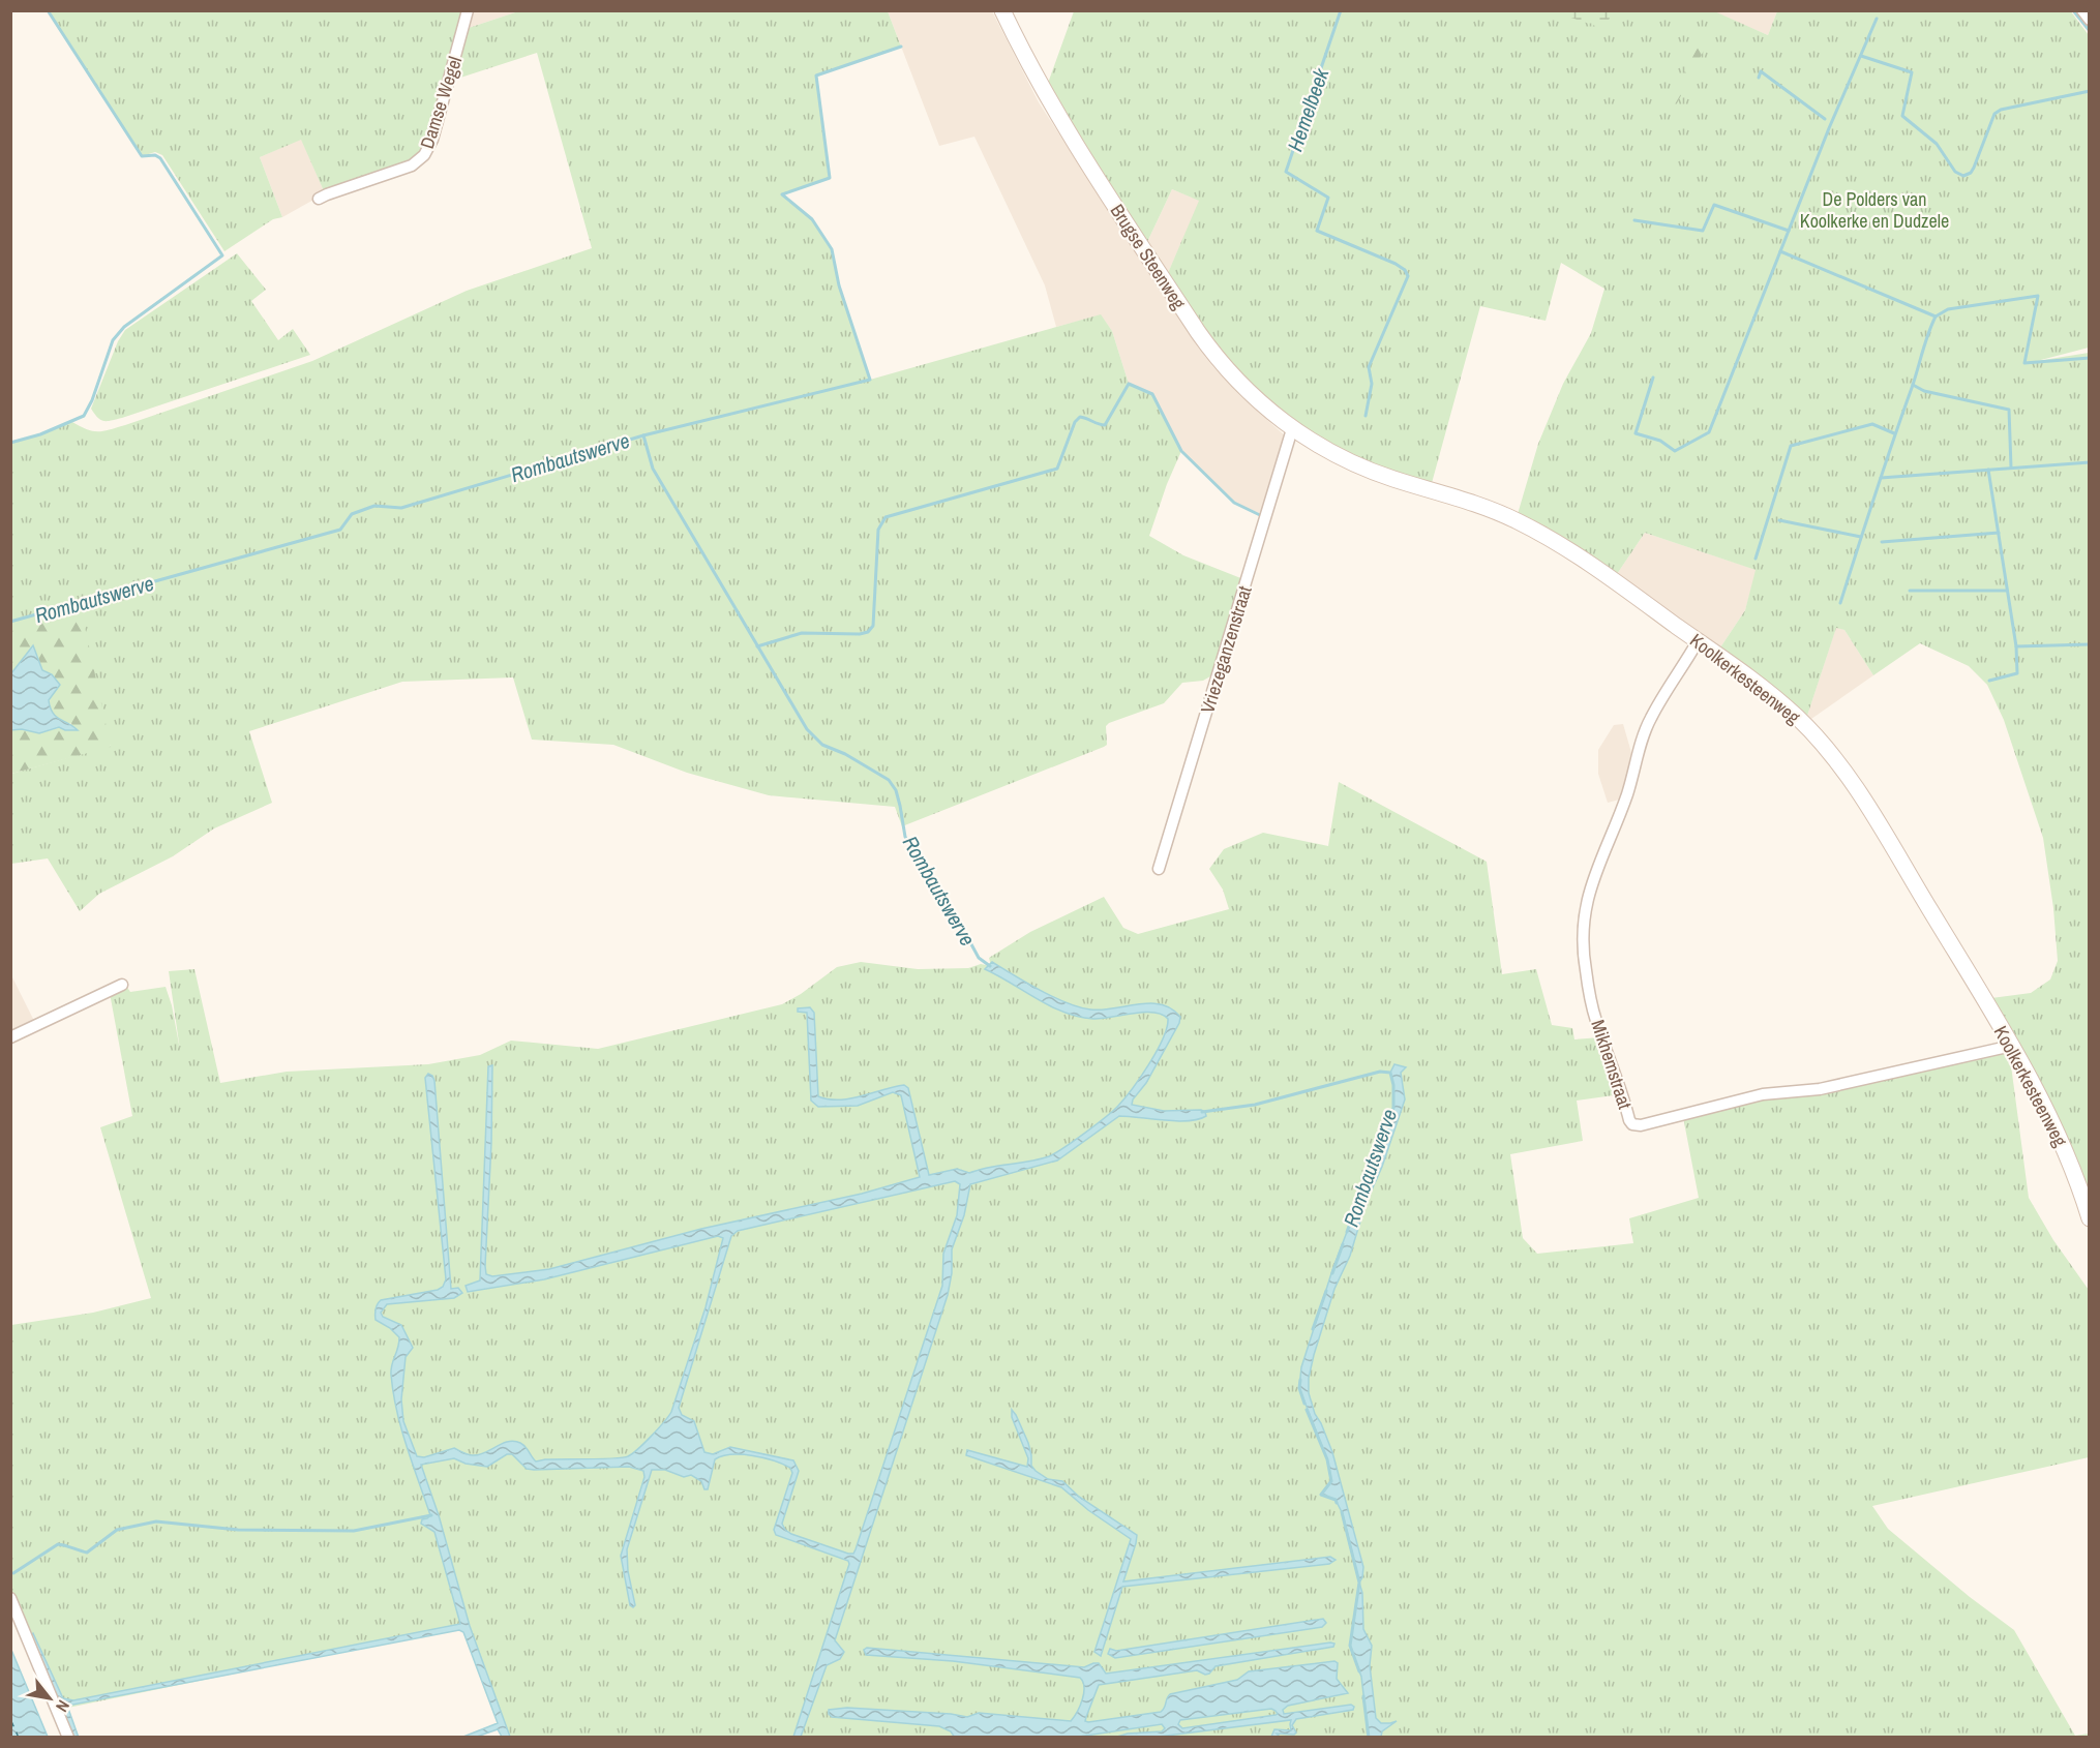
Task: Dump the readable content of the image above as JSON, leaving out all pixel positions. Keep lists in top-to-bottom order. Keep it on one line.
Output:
{"streets":{"main road":["Brugse Steenweg","Koolkerkesteenweg"],"street":["Damse Wegel","Vriezeganzenstraat","Mikhemstraat"]},"crossings":[["Brugse Steenweg","Vriezeganzenstraat"],["Brugse Steenweg","Koolkerkesteenweg"],["Koolkerkesteenweg","Mikhemstraat"]],"water":["Hemelbeek","Rombautswerve"],"parks":["De Polders van Koolkerke en Dudzele"],"north":"bottom right"}
